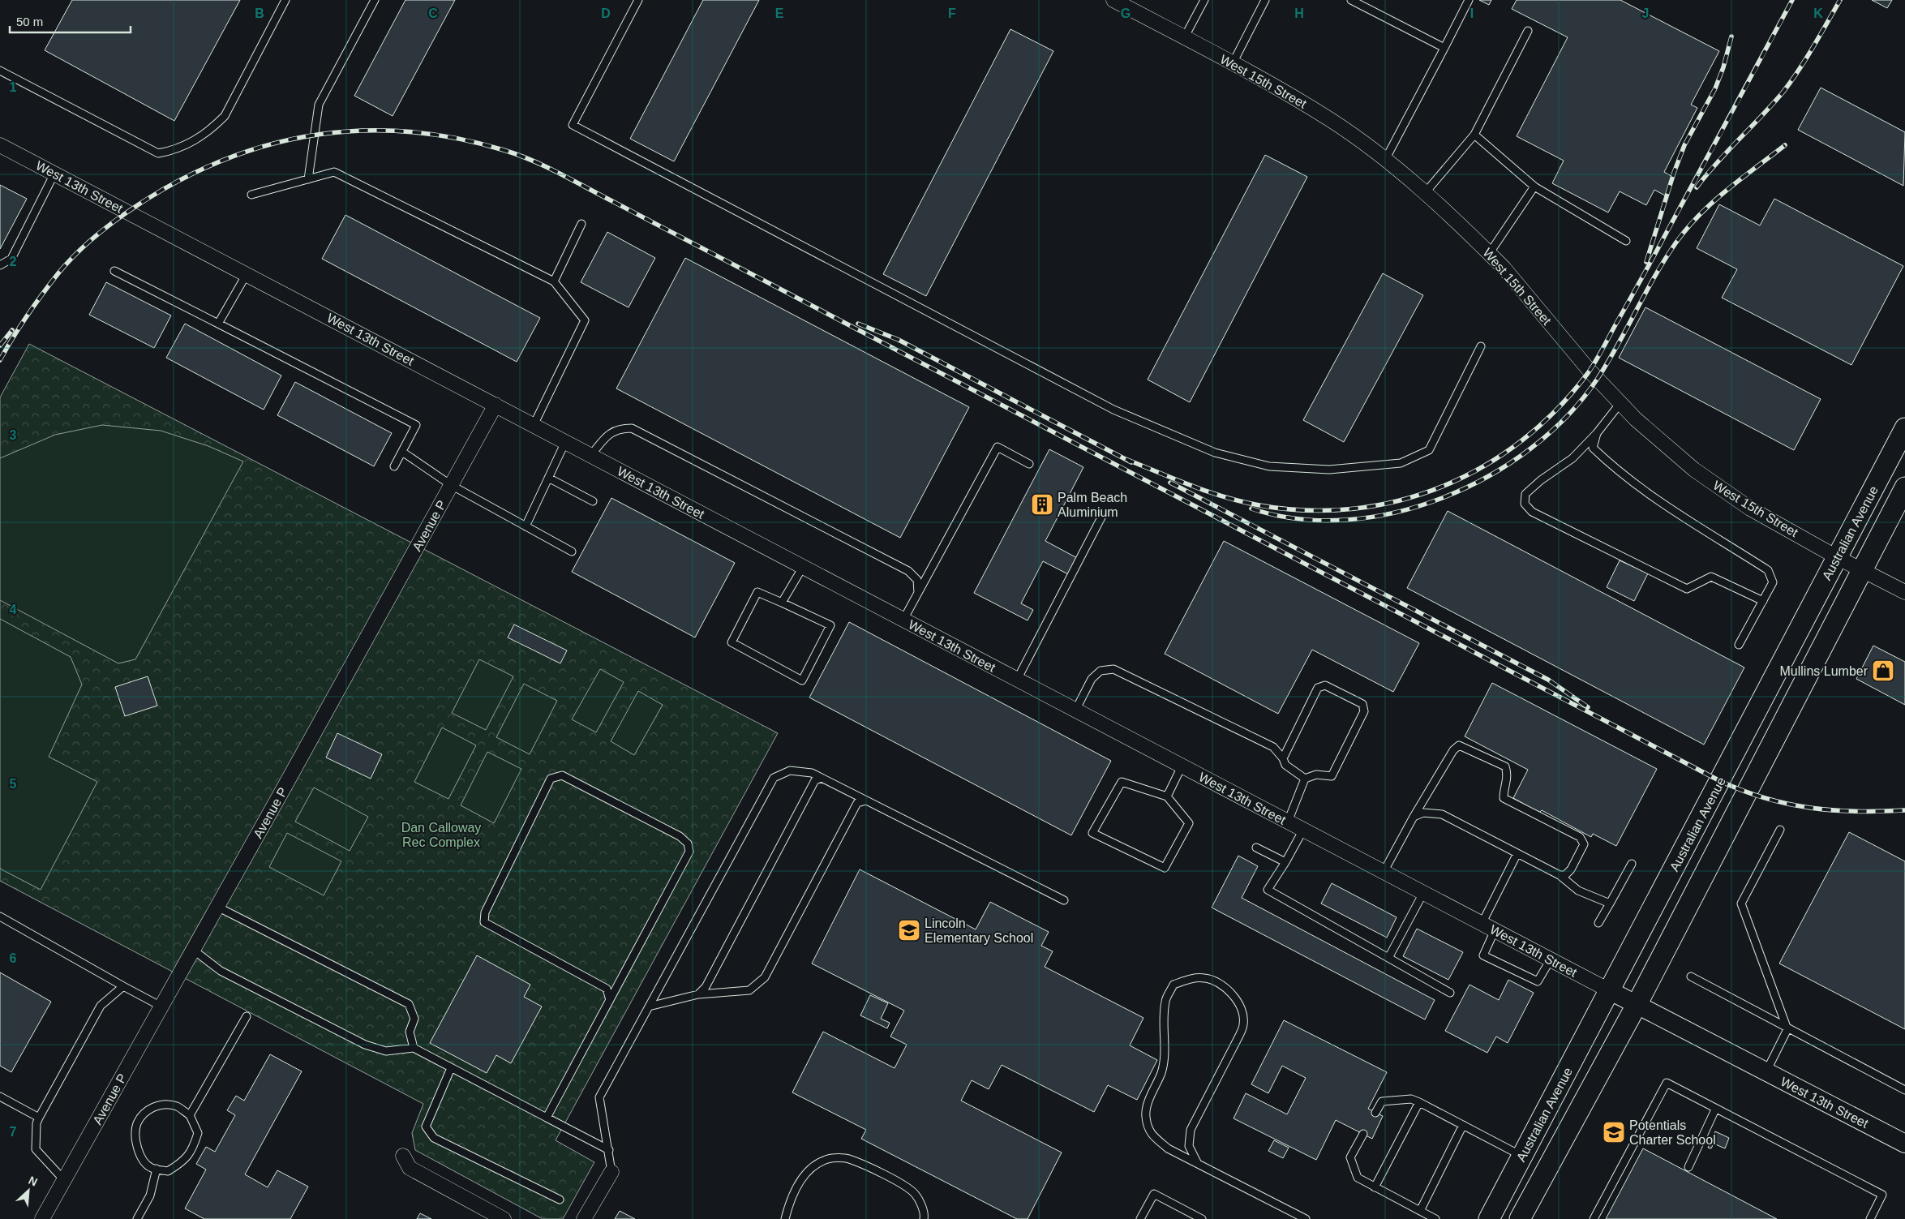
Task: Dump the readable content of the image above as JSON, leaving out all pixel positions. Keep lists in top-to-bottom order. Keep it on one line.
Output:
{"streets":{"main road":["Australian Avenue"],"street":["West 15th Street","West 13th Street","Avenue P"]},"crossings":[["West 15th Street","Australian Avenue"],["West 13th Street","Avenue P"],["West 13th Street","Australian Avenue"]],"parks":["Dan Calloway Rec Complex"],"places":{"building":["Palm Beach Aluminium"],"shop":["Mullins Lumber"],"school or university":["Lincoln Elementary School","Potentials Charter School"]},"scale_bar":"50 m","north":"top right","grid":{"columns":["B","C","D","E","F","G","H","I","J","K"],"rows":["1","2","3","4","5","6","7"]}}
